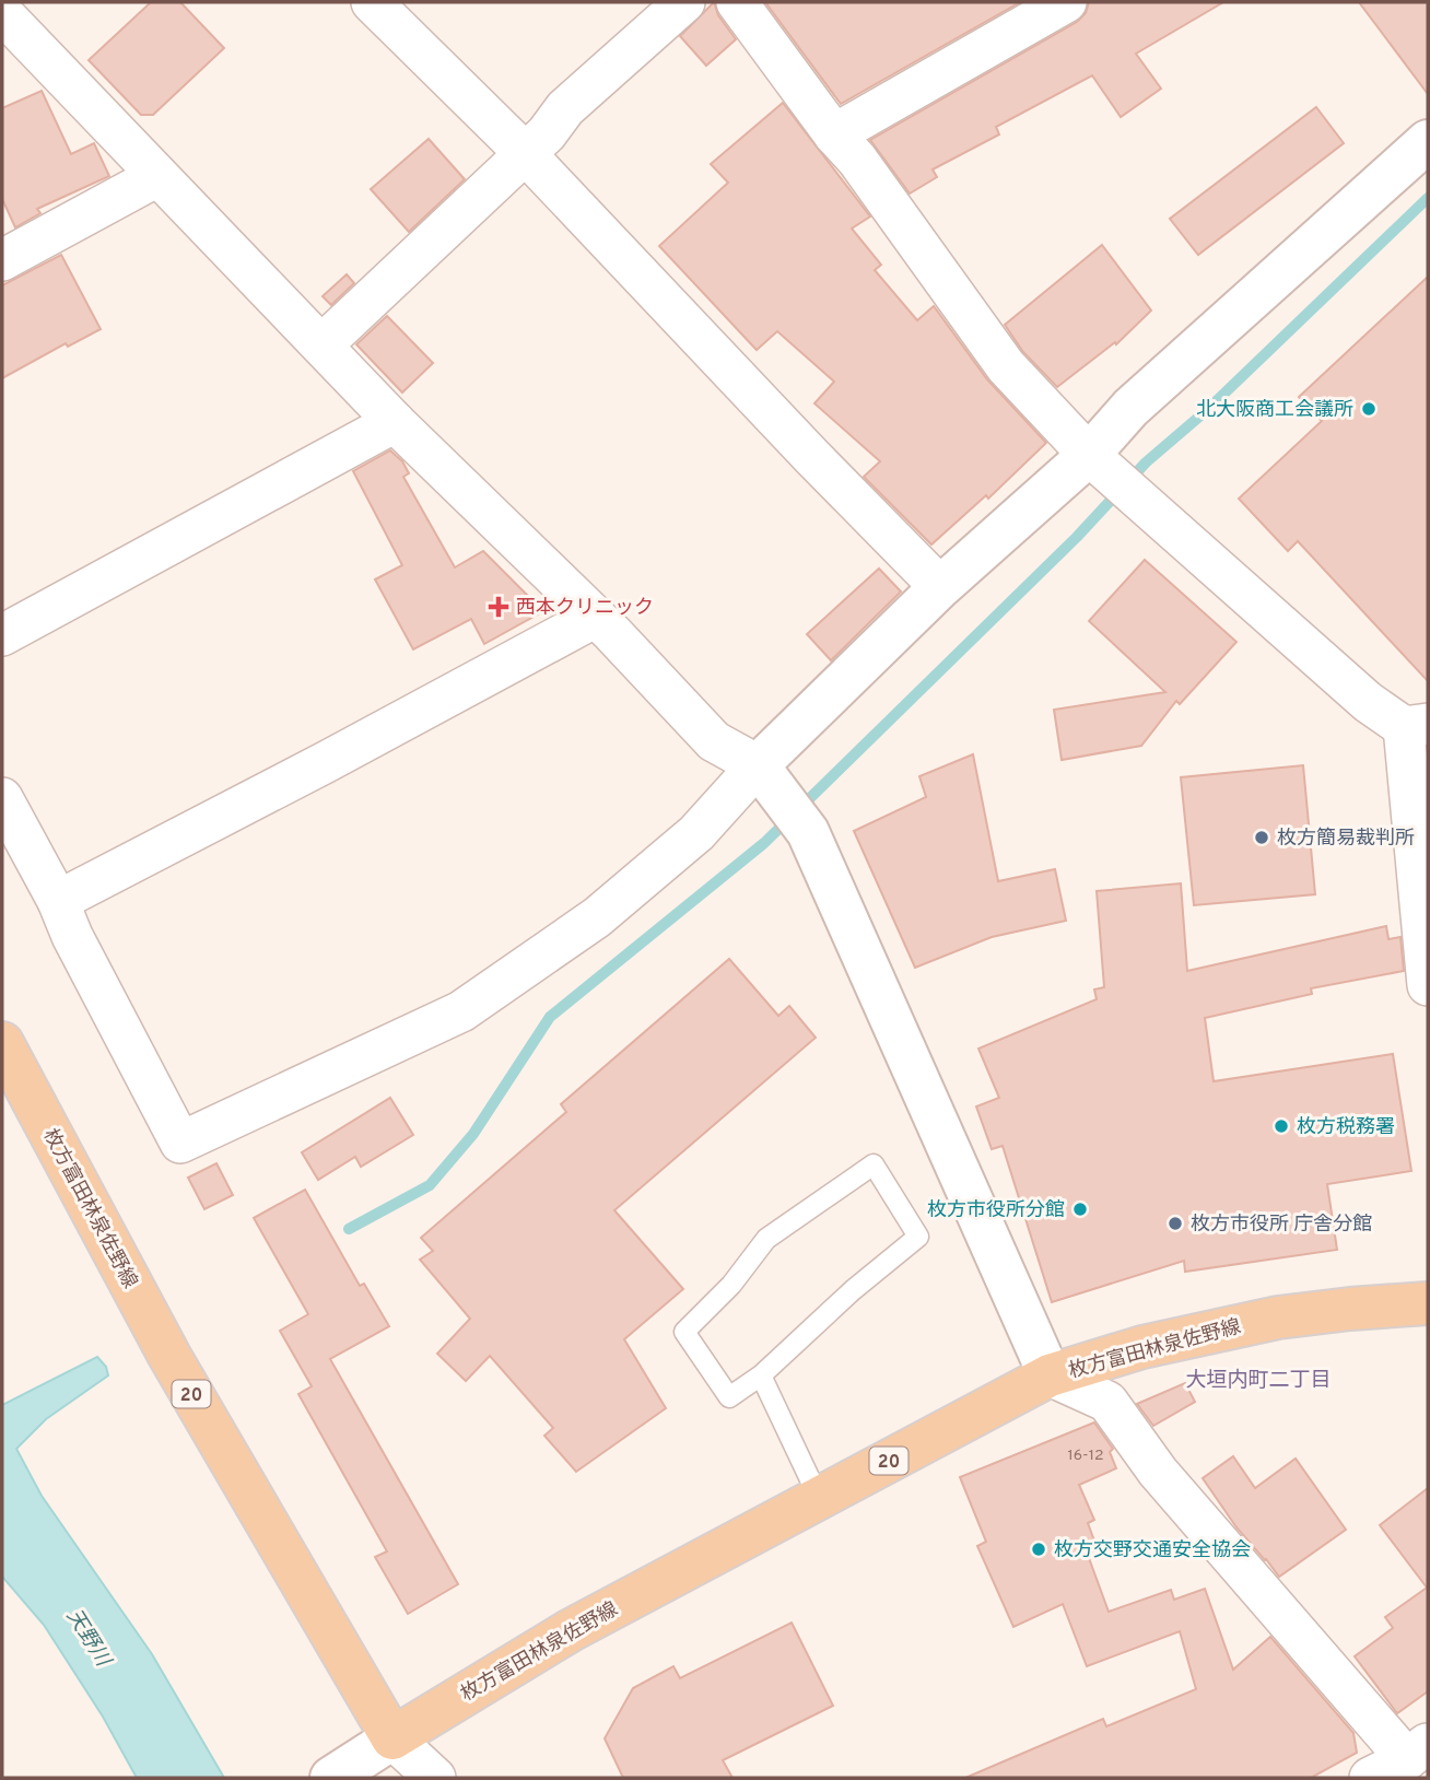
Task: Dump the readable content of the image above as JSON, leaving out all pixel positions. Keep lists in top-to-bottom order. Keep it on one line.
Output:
{"streets":{"main road":["枚方富田林泉佐野線","20"]},"districts":["大垣内町二丁目"],"water":["天野川"],"places":{"other":["北大阪商工会議所","枚方簡易裁判所","枚方税務署","枚方市役所分館","枚方市役所 庁舎分館","枚方交野交通安全協会"],"health":["西本クリニック"]},"house_numbers":["16-12"]}
